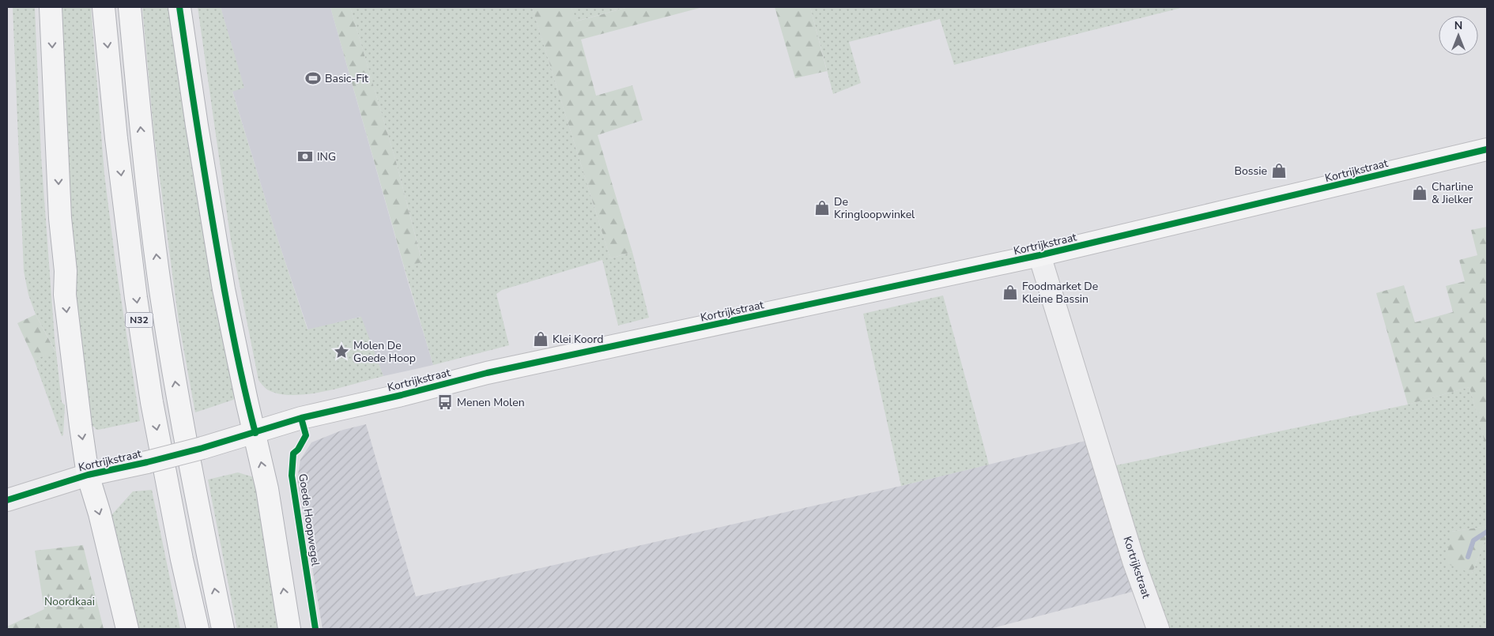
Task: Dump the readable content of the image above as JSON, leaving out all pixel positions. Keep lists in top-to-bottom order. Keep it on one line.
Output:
{"streets":{"main road":["Kortrijkstraat","N32"],"cycle path":["Goede Hoopwegel"]},"parks":["Noordkaai"],"places":{"sports":["Basic-Fit"],"bank":["ING"],"shop":["Bossie","Charline & Jielker","De Kringloopwinkel","Foodmarket De Kleine Bassin","Klei Koord"],"place":["Molen De Goede Hoop"],"bus stop":["Menen Molen"]},"north":"top"}
